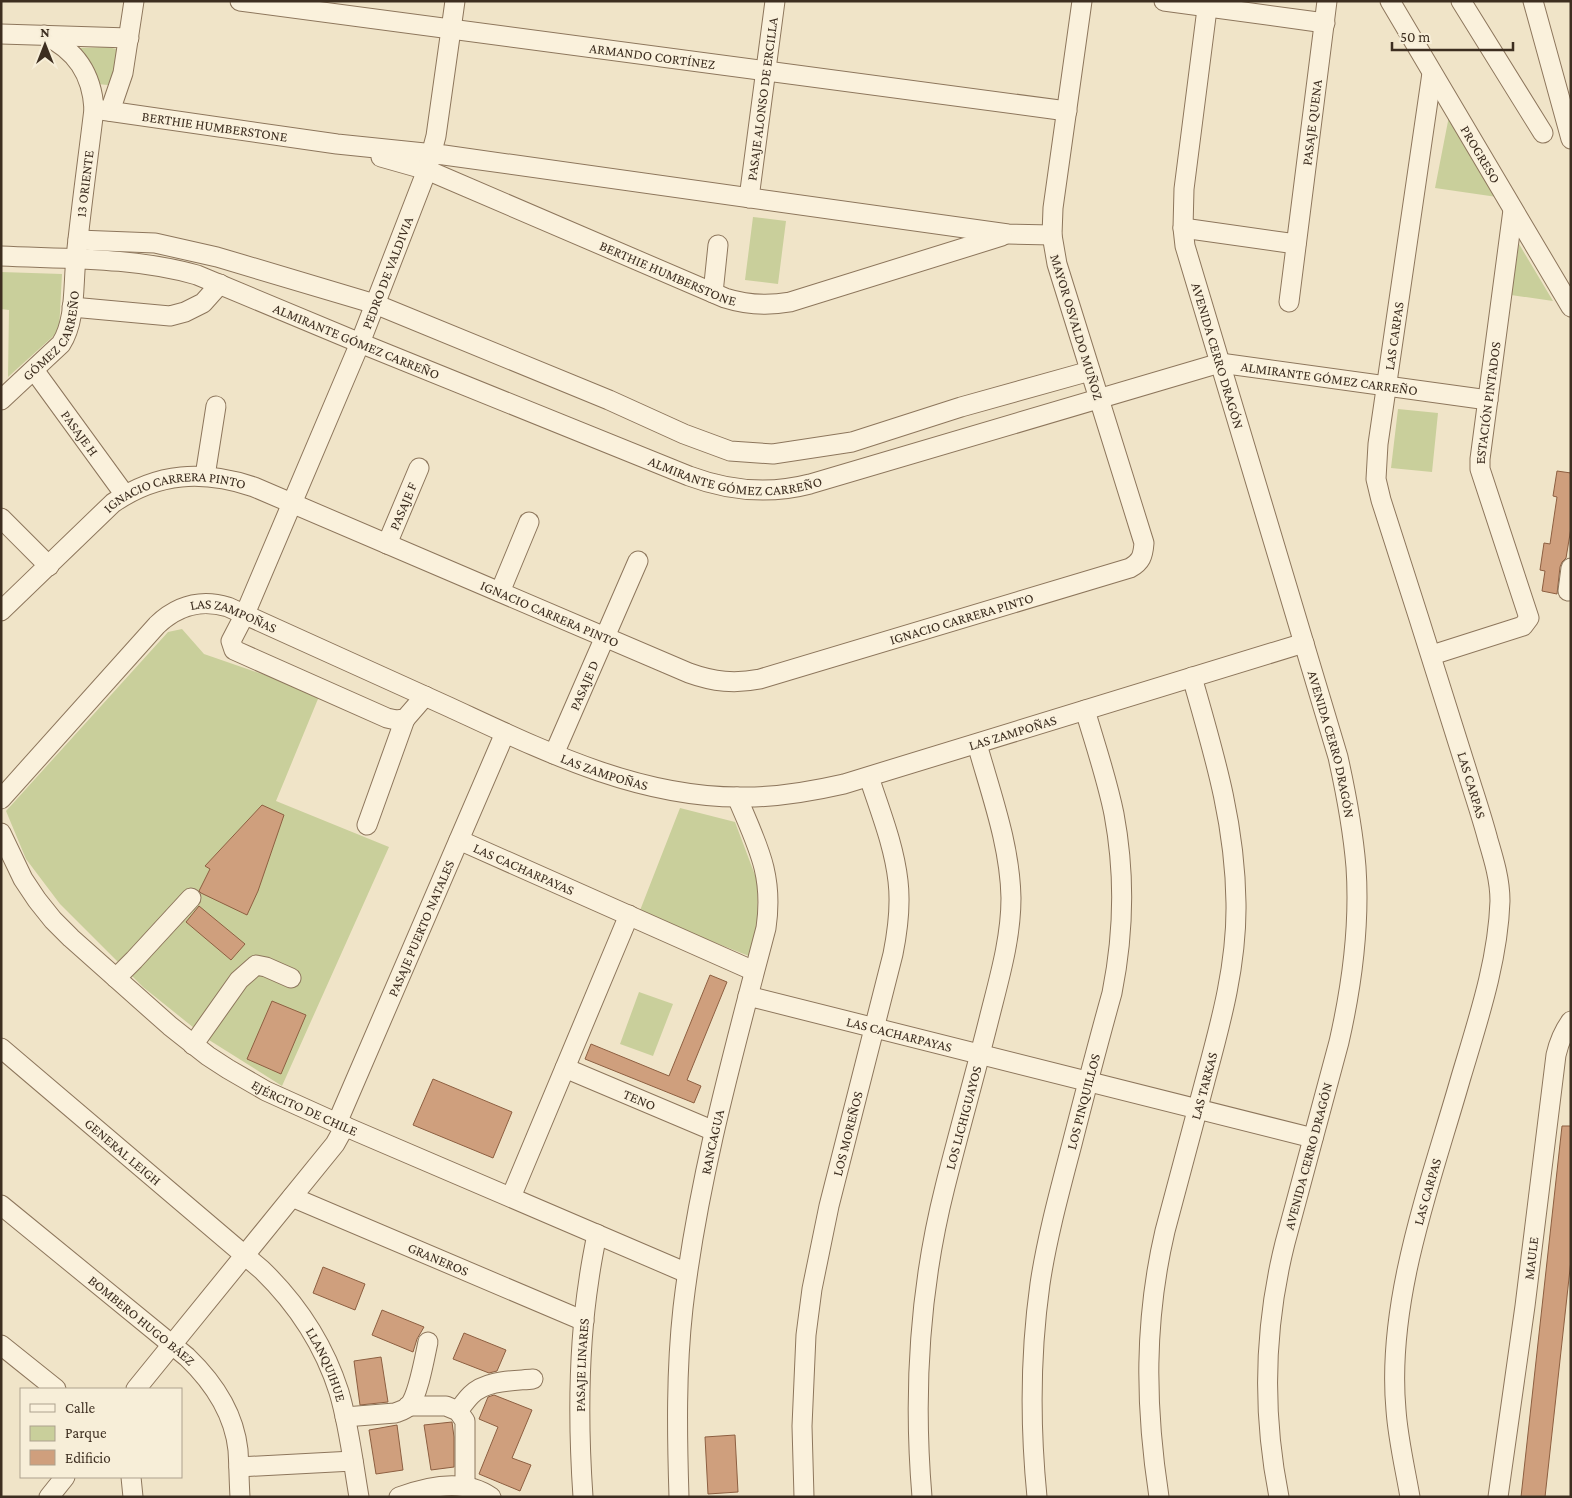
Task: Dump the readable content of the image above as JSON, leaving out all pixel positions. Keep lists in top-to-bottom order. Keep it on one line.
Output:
{"streets":{"street":["ARMANDO CORTÍNEZ","PASAJE ALONSO DE ERCILLA","PASAJE QUENA","BERTHIE HUMBERSTONE","PROGRESO","13 ORIENTE","PEDRO DE VALDIVIA","MAYOR OSVALDO MUÑOZ","GÓMEZ CARREÑO","LAS CARPAS","ALMIRANTE GÓMEZ CARREÑO","AVENIDA CERRO DRAGÓN","ESTACIÓN PINTADOS","PASAJE H","IGNACIO CARRERA PINTO","PASAJE F","LAS ZAMPOÑAS","PASAJE D","LAS CACHARPAYAS","PASAJE PUERTO NATALES","LAS TARKAS","TENO","LOS PINQUILLOS","EJÉRCITO DE CHILE","LOS LICHIGUAYOS","LOS MOREÑOS","RANCAGUA","GENERAL LEIGH","MAULE","GRANEROS","BOMBERO HUGO BÁEZ","LLANQUIHUE","PASAJE LINARES"]},"crossings":[["ARMANDO CORTÍNEZ","PASAJE ALONSO DE ERCILLA"],["ARMANDO CORTÍNEZ","PEDRO DE VALDIVIA"],["ARMANDO CORTÍNEZ","MAYOR OSVALDO MUÑOZ"],["PASAJE ALONSO DE ERCILLA","BERTHIE HUMBERSTONE"],["BERTHIE HUMBERSTONE","13 ORIENTE"],["BERTHIE HUMBERSTONE","PEDRO DE VALDIVIA"],["BERTHIE HUMBERSTONE","MAYOR OSVALDO MUÑOZ"],["PROGRESO","LAS CARPAS"],["PROGRESO","ESTACIÓN PINTADOS"],["13 ORIENTE","GÓMEZ CARREÑO"],["13 ORIENTE","ALMIRANTE GÓMEZ CARREÑO"],["PEDRO DE VALDIVIA","ALMIRANTE GÓMEZ CARREÑO"],["PEDRO DE VALDIVIA","IGNACIO CARRERA PINTO"],["PEDRO DE VALDIVIA","LAS ZAMPOÑAS"],["MAYOR OSVALDO MUÑOZ","ALMIRANTE GÓMEZ CARREÑO"],["MAYOR OSVALDO MUÑOZ","IGNACIO CARRERA PINTO"],["GÓMEZ CARREÑO","ALMIRANTE GÓMEZ CARREÑO"],["GÓMEZ CARREÑO","PASAJE H"],["LAS CARPAS","ALMIRANTE GÓMEZ CARREÑO"],["LAS CARPAS","ESTACIÓN PINTADOS"],["ALMIRANTE GÓMEZ CARREÑO","AVENIDA CERRO DRAGÓN"],["ALMIRANTE GÓMEZ CARREÑO","ESTACIÓN PINTADOS"],["AVENIDA CERRO DRAGÓN","LAS ZAMPOÑAS"],["AVENIDA CERRO DRAGÓN","LAS CACHARPAYAS"],["PASAJE H","IGNACIO CARRERA PINTO"],["IGNACIO CARRERA PINTO","PASAJE F"],["IGNACIO CARRERA PINTO","PASAJE D"],["LAS ZAMPOÑAS","PASAJE D"],["LAS ZAMPOÑAS","PASAJE PUERTO NATALES"],["LAS ZAMPOÑAS","LAS TARKAS"],["LAS ZAMPOÑAS","LOS PINQUILLOS"],["LAS ZAMPOÑAS","LOS LICHIGUAYOS"],["LAS ZAMPOÑAS","LOS MOREÑOS"],["LAS ZAMPOÑAS","RANCAGUA"],["LAS CACHARPAYAS","PASAJE PUERTO NATALES"],["LAS CACHARPAYAS","LAS TARKAS"],["LAS CACHARPAYAS","LOS PINQUILLOS"],["LAS CACHARPAYAS","LOS LICHIGUAYOS"],["LAS CACHARPAYAS","LOS MOREÑOS"],["LAS CACHARPAYAS","RANCAGUA"],["PASAJE PUERTO NATALES","EJÉRCITO DE CHILE"],["PASAJE PUERTO NATALES","GENERAL LEIGH"],["PASAJE PUERTO NATALES","GRANEROS"],["PASAJE PUERTO NATALES","BOMBERO HUGO BÁEZ"],["PASAJE PUERTO NATALES","LLANQUIHUE"],["TENO","RANCAGUA"],["EJÉRCITO DE CHILE","RANCAGUA"],["EJÉRCITO DE CHILE","PASAJE LINARES"],["GENERAL LEIGH","LLANQUIHUE"],["GRANEROS","PASAJE LINARES"]],"legend":["Calle","Parque","Edificio"],"scale_bar":"50 m","north":"top"}
